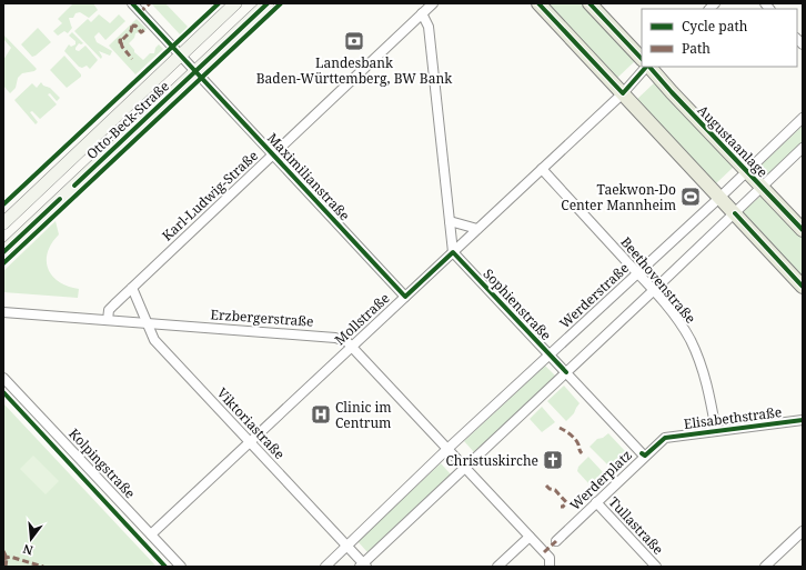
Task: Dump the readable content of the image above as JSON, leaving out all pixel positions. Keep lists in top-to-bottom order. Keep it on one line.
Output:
{"streets":{"main road":["Augustaanlage"],"street":["Otto-Beck-Straße","Maximilianstraße","Karl-Ludwig-Straße","Beethovenstraße","Werderstraße","Sophienstraße","Erzbergerstraße","Mollstraße","Elisabethstraße","Viktoriastraße","Kolpingstraße","Werderplatz","Tullastraße"]},"crossings":[["Otto-Beck-Straße","Maximilianstraße"],["Augustaanlage","Werderstraße"],["Maximilianstraße","Karl-Ludwig-Straße"],["Maximilianstraße","Mollstraße"],["Karl-Ludwig-Straße","Erzbergerstraße"],["Karl-Ludwig-Straße","Viktoriastraße"],["Beethovenstraße","Werderstraße"],["Beethovenstraße","Mollstraße"],["Beethovenstraße","Elisabethstraße"],["Werderstraße","Sophienstraße"],["Werderstraße","Erzbergerstraße"],["Werderstraße","Viktoriastraße"],["Sophienstraße","Mollstraße"],["Sophienstraße","Werderplatz"],["Erzbergerstraße","Mollstraße"],["Erzbergerstraße","Viktoriastraße"],["Mollstraße","Viktoriastraße"],["Mollstraße","Kolpingstraße"],["Elisabethstraße","Werderplatz"],["Werderplatz","Tullastraße"]],"places":{"bank":["Landesbank Baden-Württemberg, BW Bank"],"sports":["Taekwon-Do Center Mannheim"],"hospital":["Clinic im Centrum"],"church":["Christuskirche"]},"legend":["Cycle path","Path"],"north":"bottom"}
